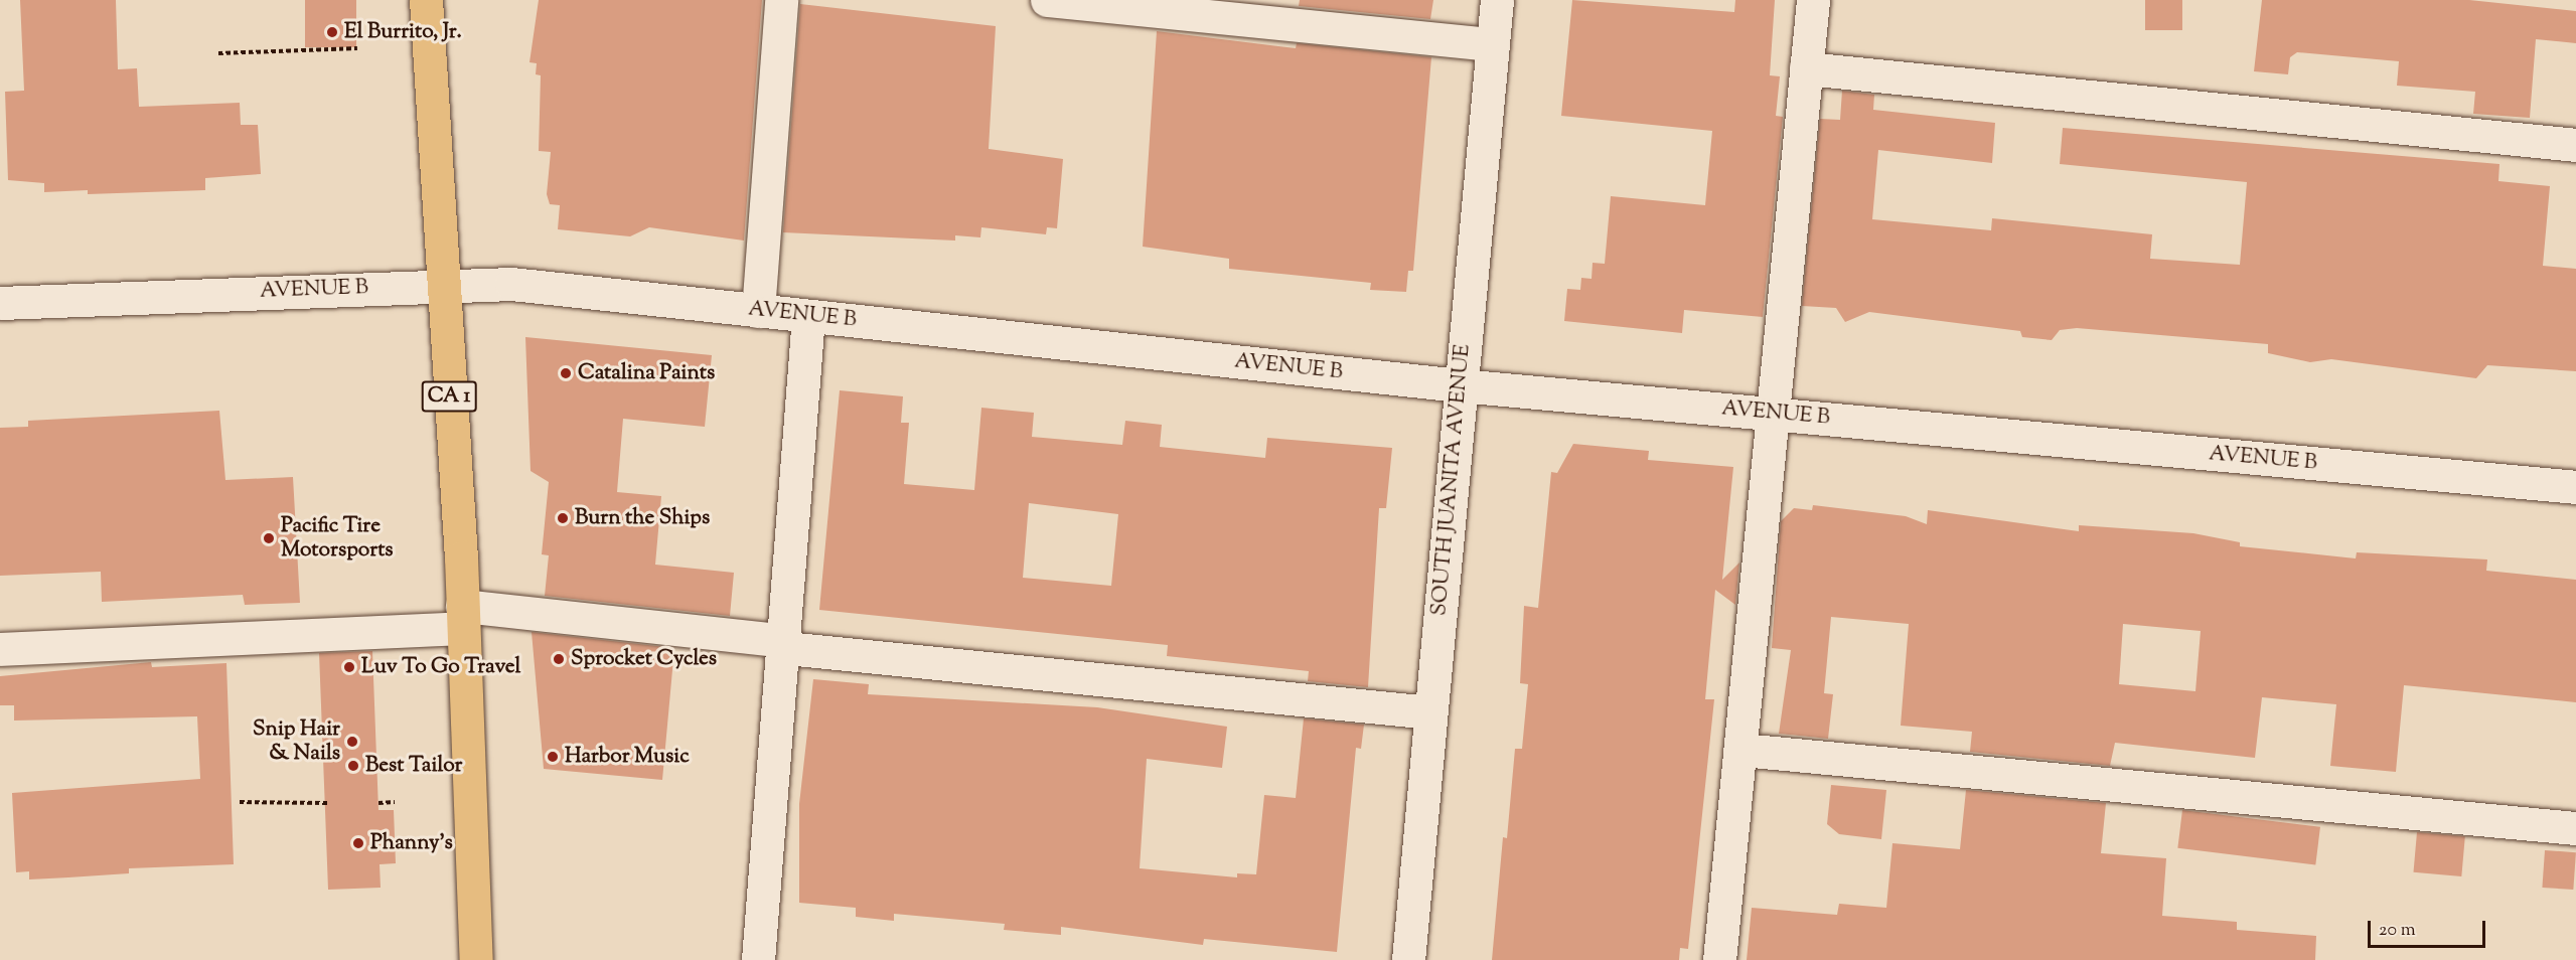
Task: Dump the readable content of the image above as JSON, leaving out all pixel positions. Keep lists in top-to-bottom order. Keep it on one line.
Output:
{"streets":{"highway":["CA 1"],"street":["AVENUE B","SOUTH JUANITA AVENUE"]},"crossings":[["AVENUE B","CA 1"],["AVENUE B","SOUTH JUANITA AVENUE"]],"places":["El Burrito, Jr.","Catalina Paints","Burn the Ships","Pacific Tire Motorsports","Sprocket Cycles","Luv To Go Travel","Snip Hair & Nails","Harbor Music","Best Tailor","Phanny's"],"scale_bar":"20 m"}
